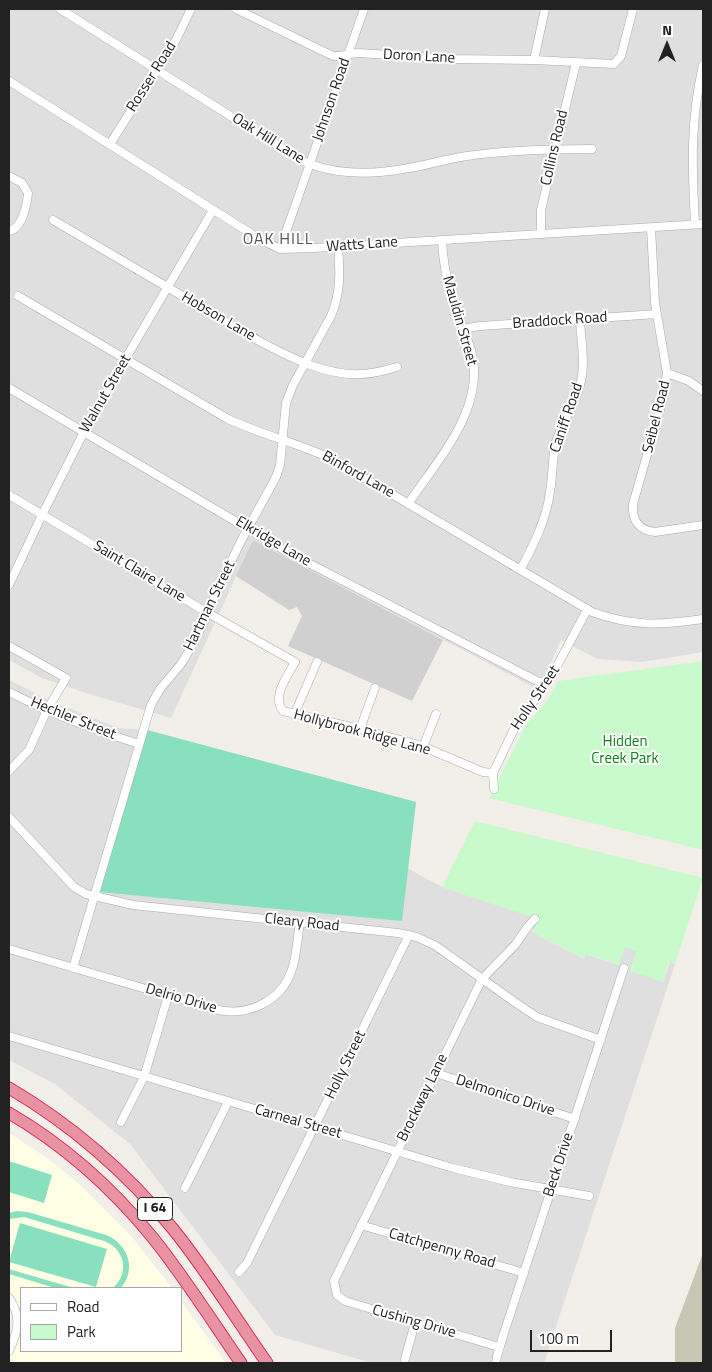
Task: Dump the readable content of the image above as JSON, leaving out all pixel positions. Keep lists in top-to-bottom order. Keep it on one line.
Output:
{"streets":{"highway":["I 64"],"street":["Doron Lane","Rosser Road","Johnson Road","Oak Hill Lane","Collins Road","Watts Lane","Hobson Lane","Mauldin Street","Braddock Road","Walnut Street","Seibel Road","Caniff Road","Binford Lane","Elkridge Lane","Saint Claire Lane","Hartman Street","Holly Street","Hechler Street","Hollybrook Ridge Lane","Cleary Road","Delrio Drive","Delmonico Drive","Brockway Lane","Carneal Street","Beck Drive","Catchpenny Road","Cushing Drive"]},"crossings":[["Doron Lane","Johnson Road"],["Doron Lane","Collins Road"],["Rosser Road","Oak Hill Lane"],["Rosser Road","Watts Lane"],["Johnson Road","Oak Hill Lane"],["Johnson Road","Watts Lane"],["Oak Hill Lane","Collins Road"],["Collins Road","Watts Lane"],["Watts Lane","Mauldin Street"],["Watts Lane","Walnut Street"],["Watts Lane","Seibel Road"],["Watts Lane","Hartman Street"],["Hobson Lane","Walnut Street"],["Hobson Lane","Hartman Street"],["Mauldin Street","Braddock Road"],["Mauldin Street","Binford Lane"],["Braddock Road","Seibel Road"],["Braddock Road","Caniff Road"],["Walnut Street","Binford Lane"],["Walnut Street","Elkridge Lane"],["Walnut Street","Saint Claire Lane"],["Caniff Road","Binford Lane"],["Binford Lane","Hartman Street"],["Binford Lane","Holly Street"],["Elkridge Lane","Hartman Street"],["Elkridge Lane","Holly Street"],["Saint Claire Lane","Hartman Street"],["Saint Claire Lane","Hollybrook Ridge Lane"],["Hartman Street","Hechler Street"],["Hartman Street","Cleary Road"],["Hartman Street","Delrio Drive"],["Holly Street","Hollybrook Ridge Lane"],["Holly Street","Cleary Road"],["Holly Street","Carneal Street"],["Cleary Road","Delrio Drive"],["Cleary Road","Brockway Lane"],["Cleary Road","Beck Drive"],["Delmonico Drive","Brockway Lane"],["Delmonico Drive","Beck Drive"],["Brockway Lane","Carneal Street"],["Brockway Lane","Catchpenny Road"],["Brockway Lane","Cushing Drive"],["Carneal Street","Beck Drive"],["Beck Drive","Catchpenny Road"],["Beck Drive","Cushing Drive"]],"districts":["OAK HILL"],"parks":["Hidden Creek Park"],"legend":["Road","Park"],"scale_bar":"100 m","north":"top"}
